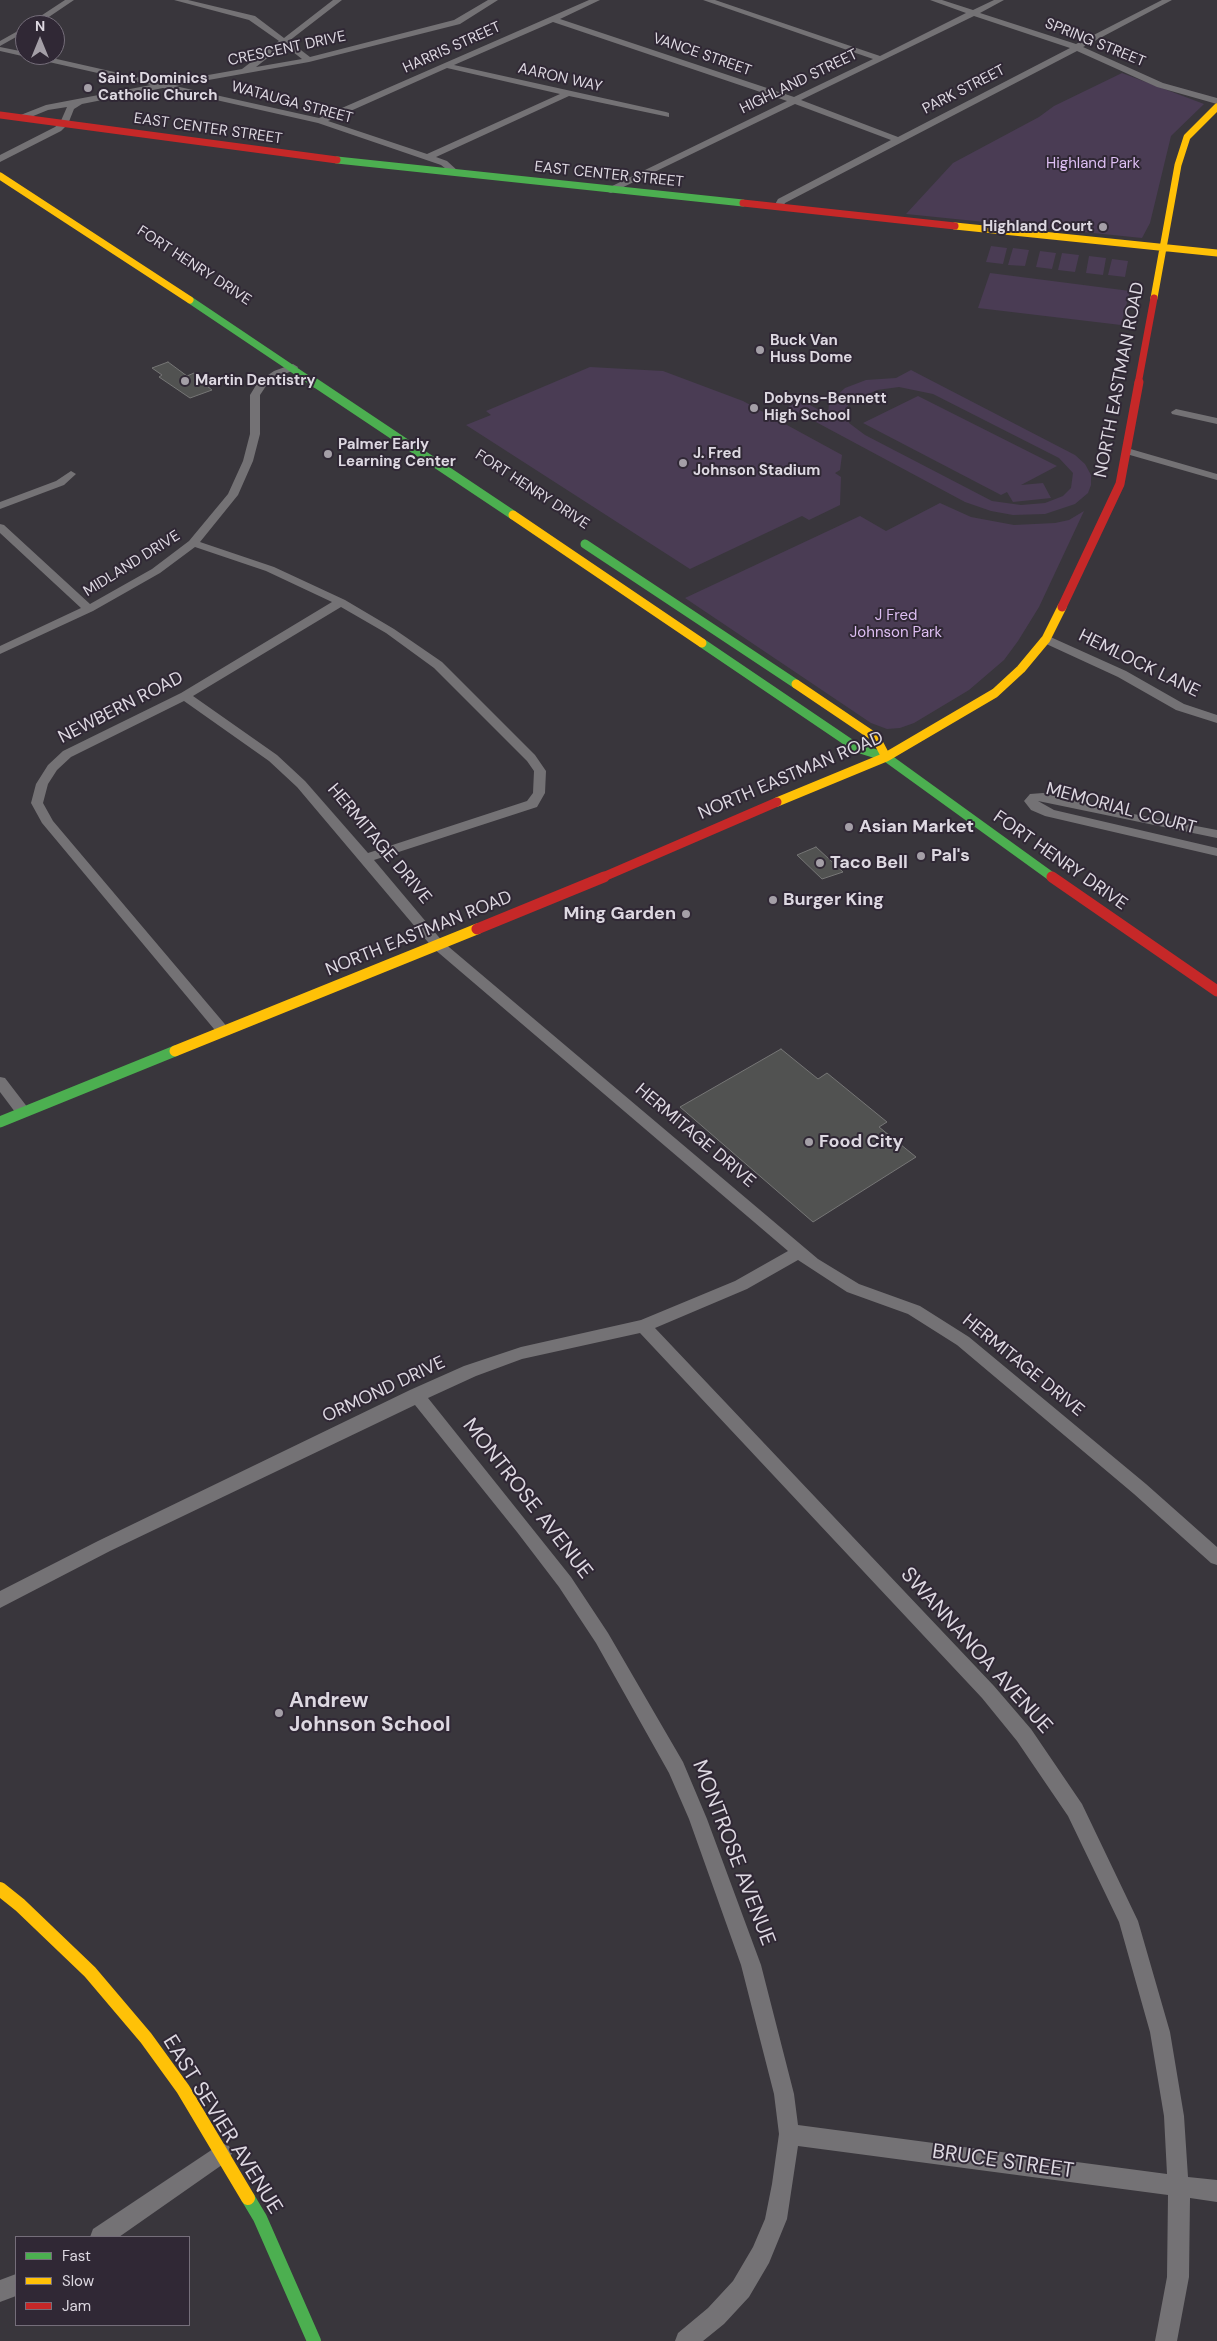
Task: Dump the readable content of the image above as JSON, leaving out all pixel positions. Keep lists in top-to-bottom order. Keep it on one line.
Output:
{"streets":{"main road":["EAST CENTER STREET","FORT HENRY DRIVE","NORTH EASTMAN ROAD","EAST SEVIER AVENUE"],"street":["SPRING STREET","HARRIS STREET","CRESCENT DRIVE","VANCE STREET","AARON WAY","HIGHLAND STREET","PARK STREET","WATAUGA STREET","MIDLAND DRIVE","HEMLOCK LANE","NEWBERN ROAD","MEMORIAL COURT","HERMITAGE DRIVE","ORMOND DRIVE","MONTROSE AVENUE","SWANNANOA AVENUE","BRUCE STREET"]},"crossings":[["SPRING STREET","HIGHLAND STREET"],["SPRING STREET","PARK STREET"],["HARRIS STREET","VANCE STREET"],["HARRIS STREET","AARON WAY"],["HARRIS STREET","WATAUGA STREET"],["CRESCENT DRIVE","WATAUGA STREET"],["CRESCENT DRIVE","EAST CENTER STREET"],["VANCE STREET","HIGHLAND STREET"],["VANCE STREET","PARK STREET"],["HIGHLAND STREET","EAST CENTER STREET"],["PARK STREET","EAST CENTER STREET"],["WATAUGA STREET","EAST CENTER STREET"],["EAST CENTER STREET","NORTH EASTMAN ROAD"],["FORT HENRY DRIVE","NORTH EASTMAN ROAD"],["FORT HENRY DRIVE","MIDLAND DRIVE"],["NORTH EASTMAN ROAD","HEMLOCK LANE"],["NORTH EASTMAN ROAD","NEWBERN ROAD"],["NORTH EASTMAN ROAD","HERMITAGE DRIVE"],["NEWBERN ROAD","HERMITAGE DRIVE"],["HERMITAGE DRIVE","ORMOND DRIVE"],["ORMOND DRIVE","MONTROSE AVENUE"],["ORMOND DRIVE","SWANNANOA AVENUE"],["MONTROSE AVENUE","BRUCE STREET"],["SWANNANOA AVENUE","BRUCE STREET"]],"parks":["Highland Park","J Fred Johnson Park"],"places":["Saint Dominics Catholic Church","Highland Court","Buck Van Huss Dome","Martin Dentistry","Dobyns-Bennett High School","Palmer Early Learning Center","J. Fred Johnson Stadium","Asian Market","Pal's","Taco Bell","Burger King","Ming Garden","Food City","Andrew Johnson School"],"legend":["Fast","Slow","Jam"],"north":"top"}
